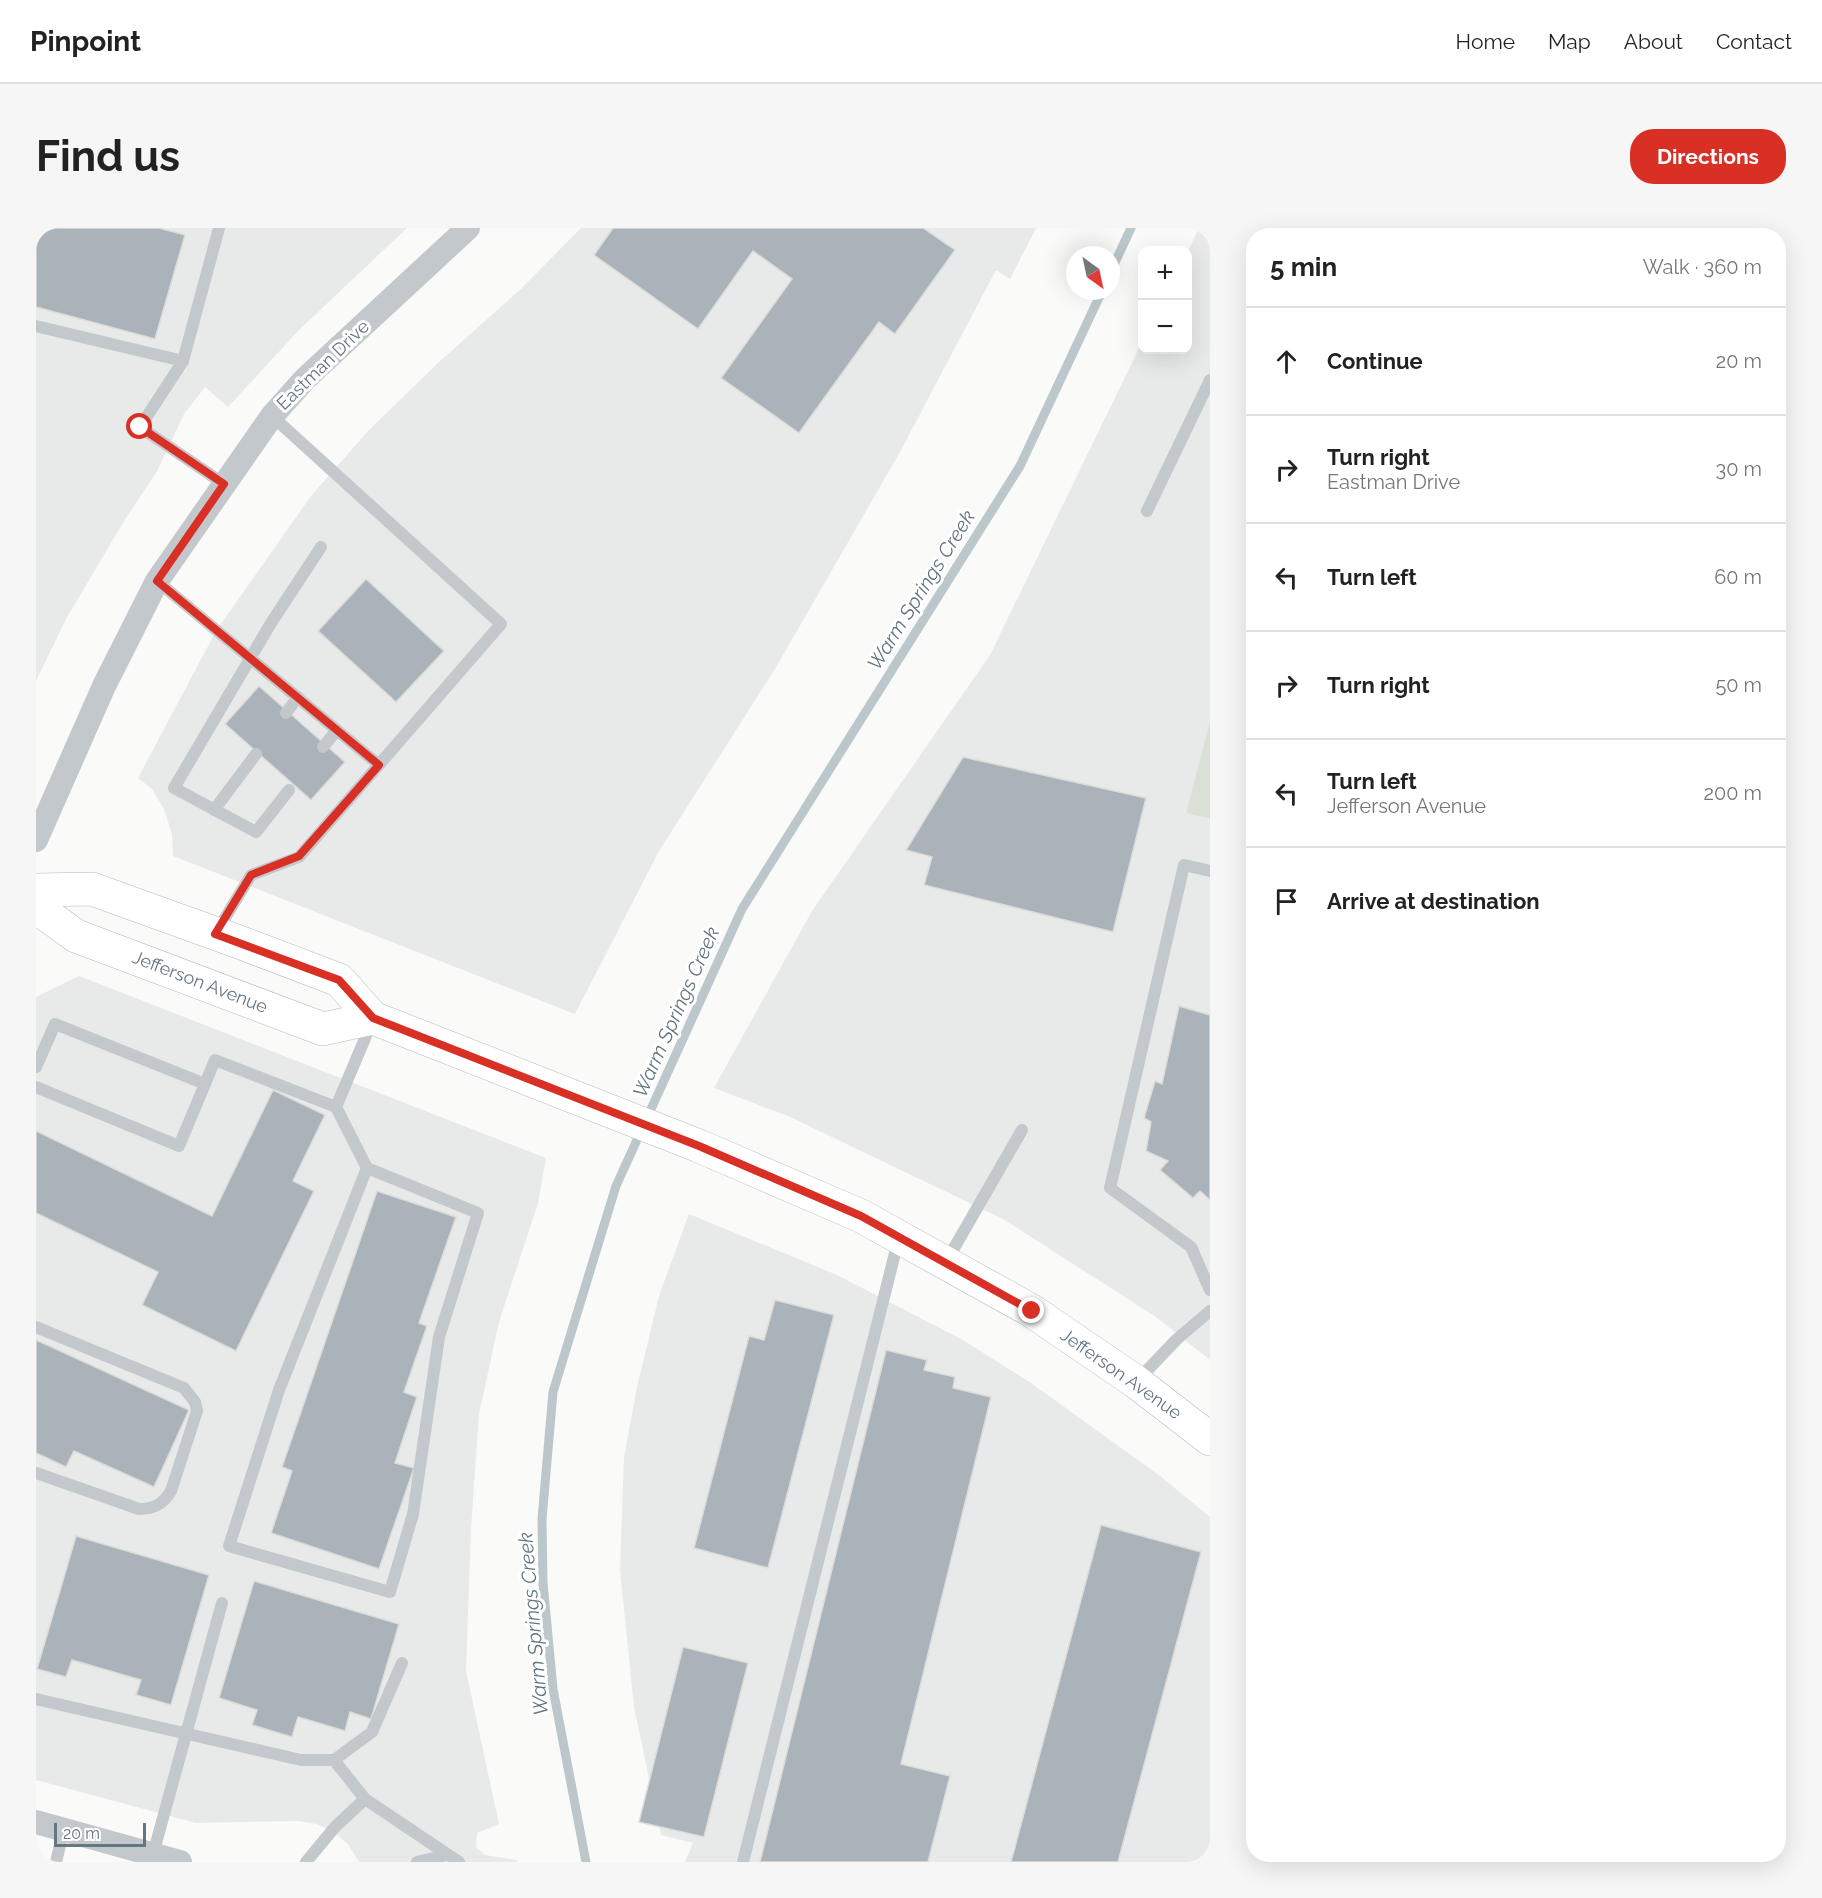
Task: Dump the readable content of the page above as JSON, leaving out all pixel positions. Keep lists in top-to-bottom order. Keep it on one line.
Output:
{"streets":{"main road":["Jefferson Avenue"],"street":["Eastman Drive"]},"water":["Warm Springs Creek"],"scale_bar":"20 m","north":"bottom right","page":{"header":"Pinpoint","nav":["Home","Map","About","Contact"],"buttons":"Directions","title":"Find us","heading":["5 min","Walk · 360 m"],"map_buttons":["+","−"],"list":[["Continue","20 m"],["Turn right","Eastman Drive","30 m"],["Turn left","60 m"],["Turn right","50 m"],["Turn left","Jefferson Avenue","200 m"],"Arrive at destination"],"scale":"20 m"}}
